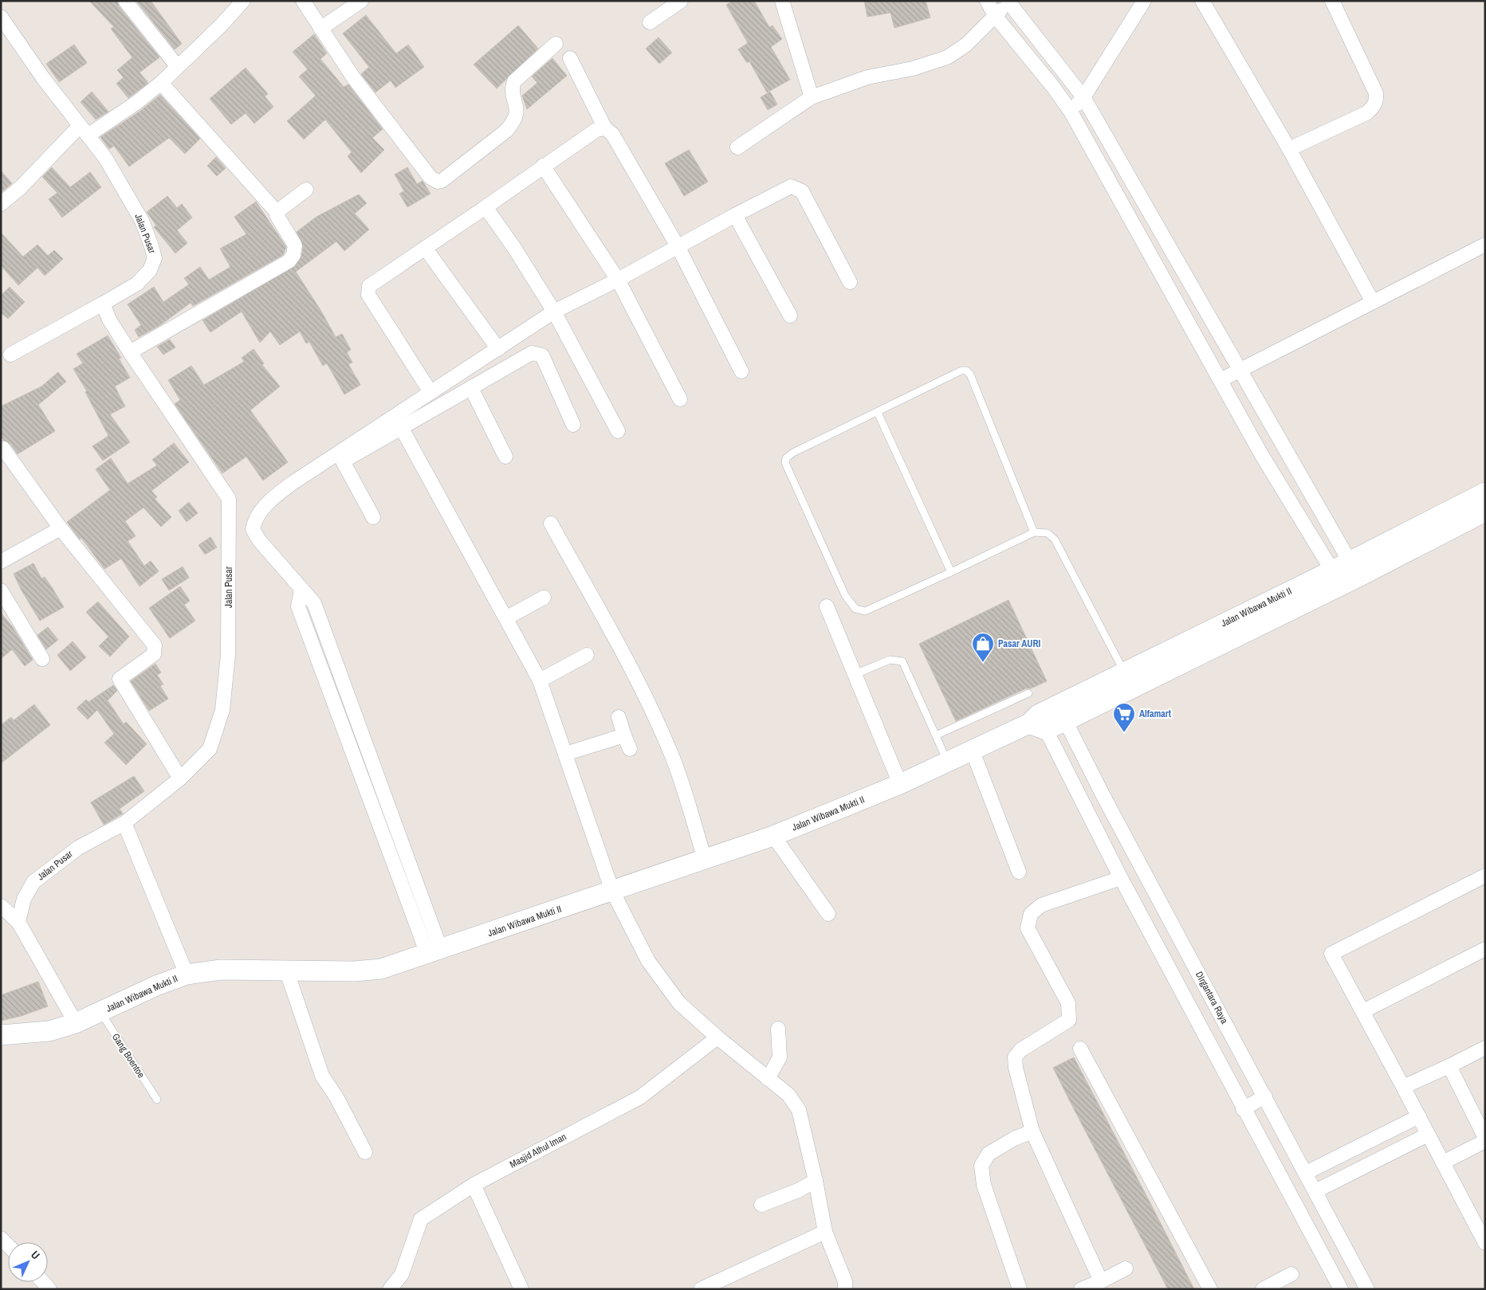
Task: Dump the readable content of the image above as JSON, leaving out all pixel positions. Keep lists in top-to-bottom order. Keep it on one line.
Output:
{"streets":{"main road":["Jalan Wibawa Mukti II"],"street":["Jalan Pusar","DIrgantara Raya","Masjid Athul Iman"],"lane":["Gang Boentoe"]},"crossings":[["Jalan Wibawa Mukti II","DIrgantara Raya"],["Jalan Wibawa Mukti II","Gang Boentoe"]],"places":{"shop":["Pasar AURI"],"supermarket":["Alfamart"]},"north":"top right"}
